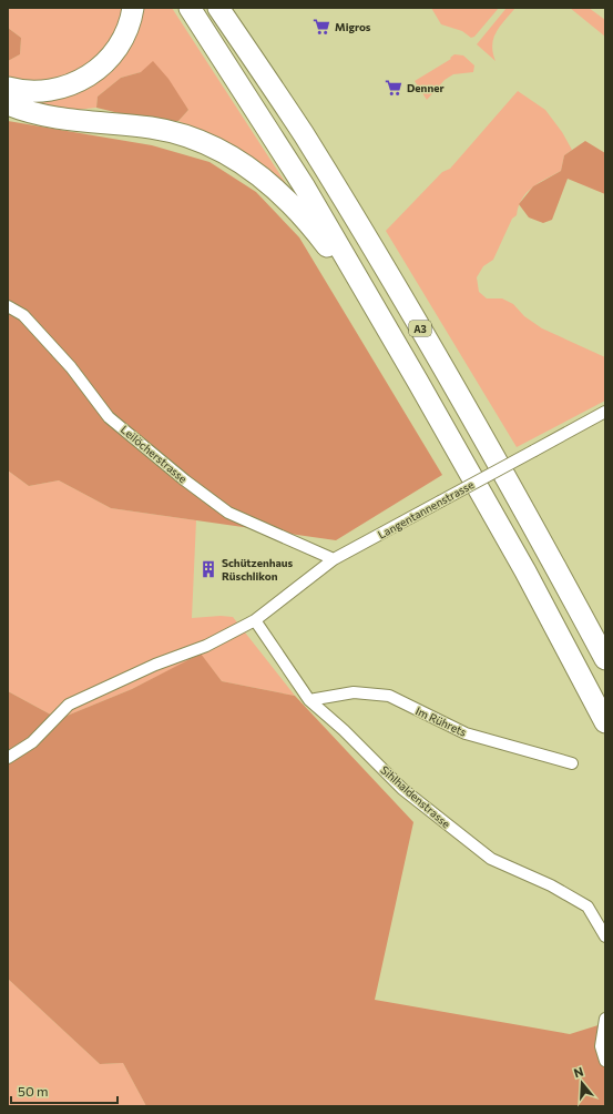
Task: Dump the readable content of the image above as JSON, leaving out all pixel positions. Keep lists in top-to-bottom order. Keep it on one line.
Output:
{"streets":{"highway":["A3"],"street":["Leilöcherstrasse","Langentannenstrasse","Im Rührets","Sihlhaldenstrasse"]},"crossings":[["Leilöcherstrasse","Langentannenstrasse"],["Langentannenstrasse","Sihlhaldenstrasse"],["Im Rührets","Sihlhaldenstrasse"]],"places":{"supermarket":["Migros","Denner"],"building":["Schützenhaus Rüschlikon"]},"scale_bar":"50 m","north":"top"}
